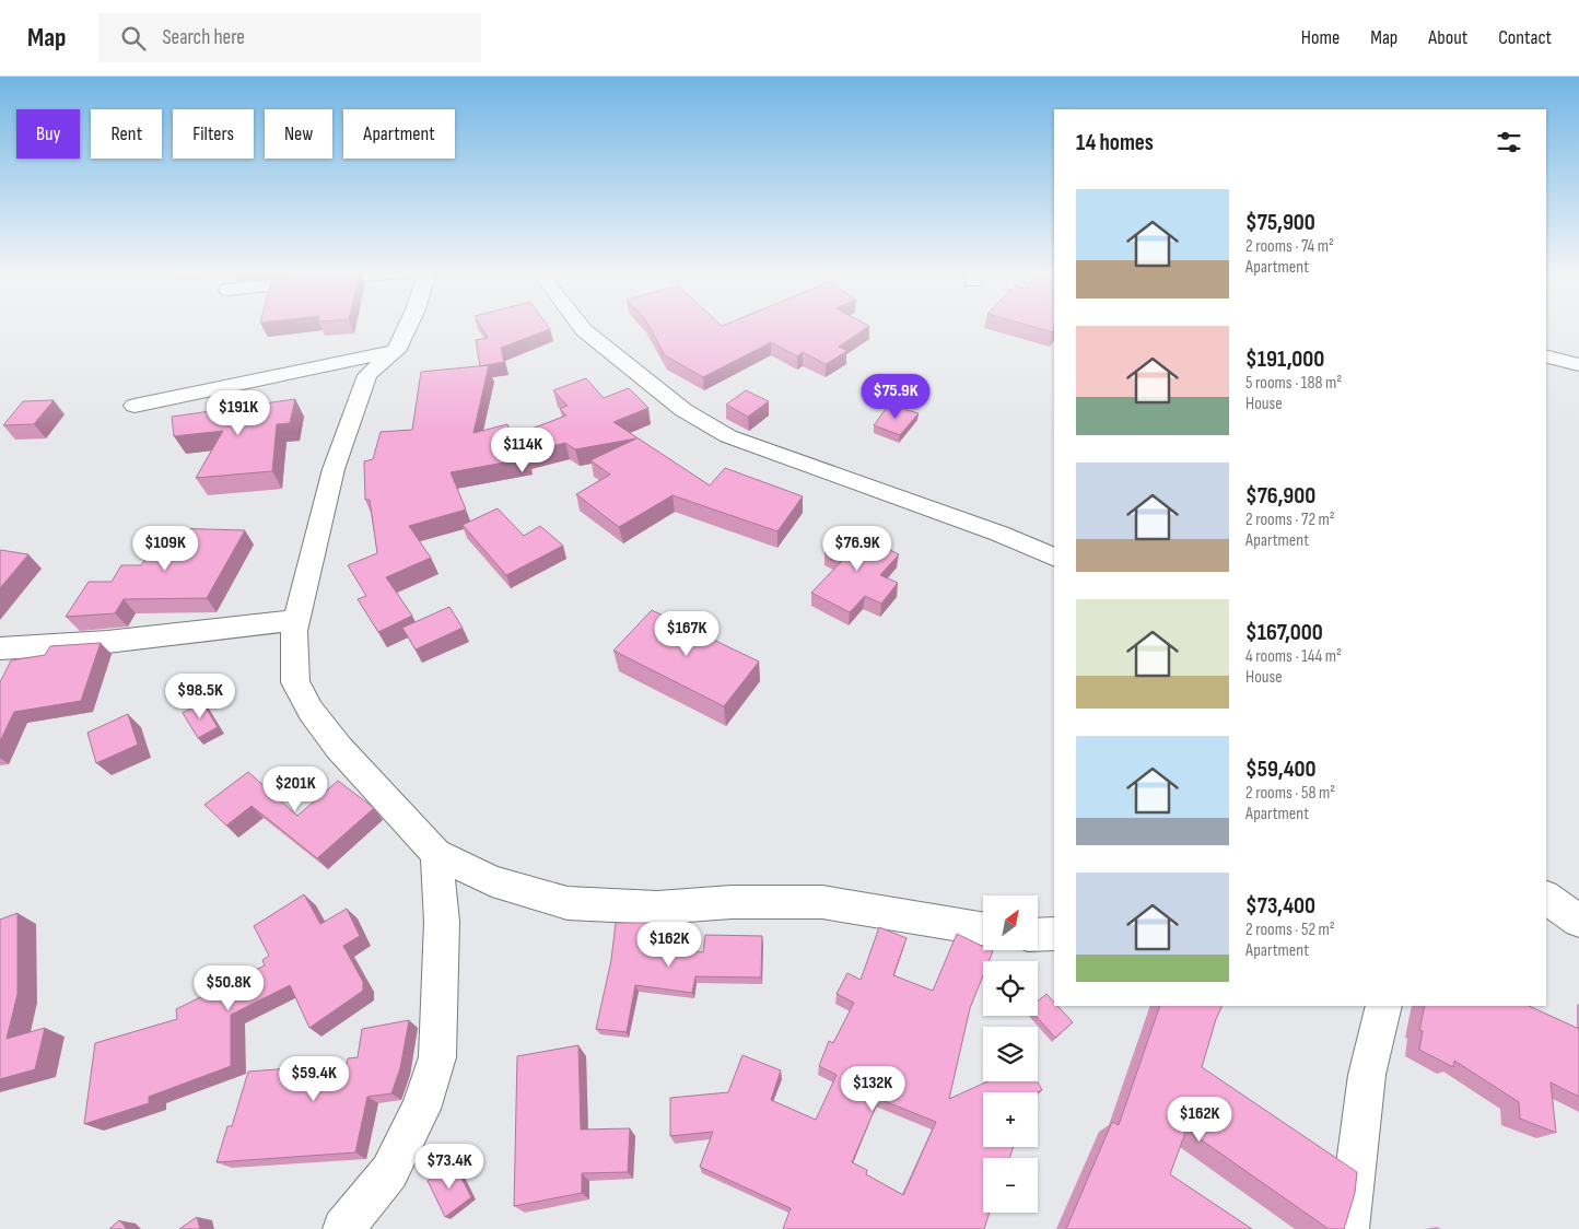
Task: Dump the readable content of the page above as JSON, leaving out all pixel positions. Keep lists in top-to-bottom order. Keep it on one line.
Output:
{"north":"top right","page":{"header":"Map","search":"Search here","nav":["Home","Map","About","Contact"],"chip":["Buy","Rent","Filters","New","Apartment"],"heading":"14 homes","list":[{"name":"$75,900","note":"2 rooms · 74 m² · Apartment"},{"name":"$191,000","note":"5 rooms · 188 m² · House"},{"name":"$76,900","note":"2 rooms · 72 m² · Apartment"},{"name":"$167,000","note":"4 rooms · 144 m² · House"},{"name":"$59,400","note":"2 rooms · 58 m² · Apartment"},{"name":"$73,400","note":"2 rooms · 52 m² · Apartment"}],"price":["$75.9K","$191K","$114K","$109K","$76.9K","$167K","$98.5K","$201K","$162K","$50.8K","$59.4K","$132K","$162K","$73.4K"],"map_buttons":["+","−"]}}
